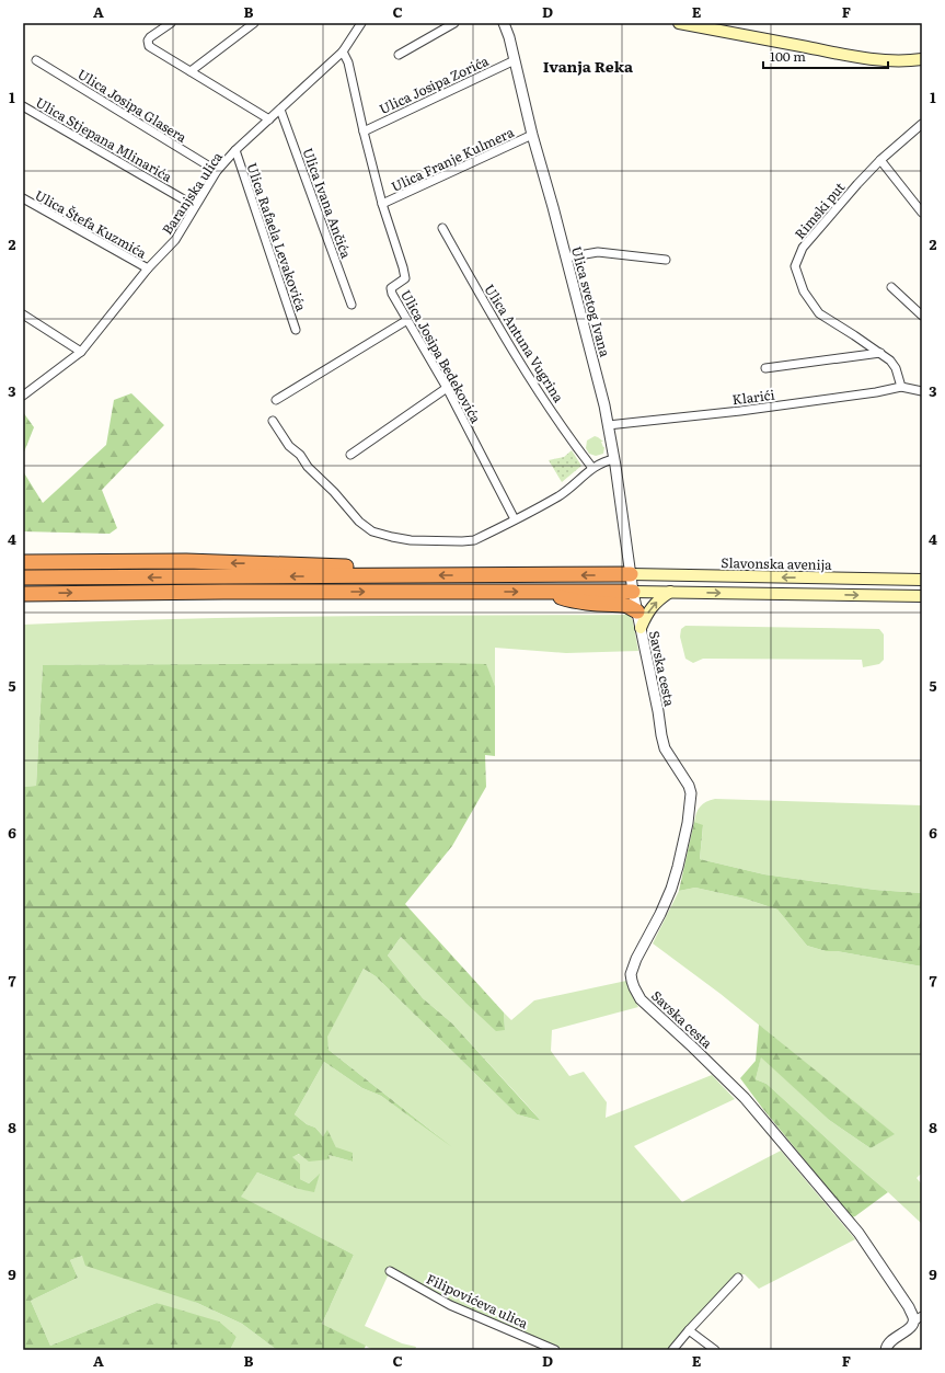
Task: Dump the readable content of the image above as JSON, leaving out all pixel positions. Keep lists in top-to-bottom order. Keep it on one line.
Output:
{"streets":{"main road":["Slavonska avenija"],"street":["Ulica Josipa Zorića","Ulica Josipa Glasera","Ulica Stjepana Mlinarića","Ulica Franje Kulmera","Baranjska ulica","Ulica Ivana Ančića","Rimski put","Ulica Štefa Kuzmića","Ulica Rafaela Levakovića","Ulica svetog Ivana","Ulica Antuna Vugrina","Ulica Josipa Bedekovića","Klarići","Savska cesta","Filipovićeva ulica"]},"crossings":[["Ulica Josipa Zorića","Ulica svetog Ivana"],["Ulica Josipa Zorića","Ulica Josipa Bedekovića"],["Ulica Josipa Glasera","Baranjska ulica"],["Ulica Stjepana Mlinarića","Baranjska ulica"],["Ulica Franje Kulmera","Ulica svetog Ivana"],["Ulica Franje Kulmera","Ulica Josipa Bedekovića"],["Baranjska ulica","Ulica Ivana Ančića"],["Baranjska ulica","Ulica Štefa Kuzmića"],["Baranjska ulica","Ulica Rafaela Levakovića"],["Baranjska ulica","Ulica Josipa Bedekovića"],["Rimski put","Klarići"],["Ulica svetog Ivana","Klarići"],["Ulica svetog Ivana","Slavonska avenija"],["Ulica svetog Ivana","Savska cesta"]],"districts":["Ivanja Reka"],"scale_bar":"100 m","grid":{"columns":["A","B","C","D","E","F"],"rows":["1","2","3","4","5","6","7","8","9"]}}
